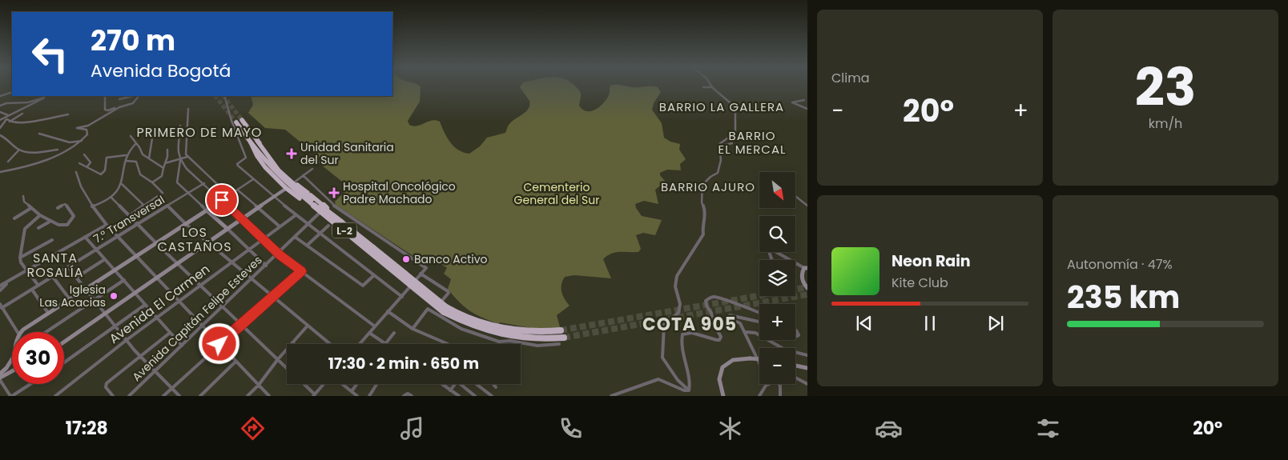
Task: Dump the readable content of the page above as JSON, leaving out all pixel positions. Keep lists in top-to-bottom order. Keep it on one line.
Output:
{"streets":{"highway":["L-2"],"street":["7.° Transversal","Avenida El Carmen","Avenida Capitán Felipe Esteves"]},"districts":["BARRIO LA GALLERA","PRIMERO DE MAYO","BARRIO EL MERCAL","BARRIO AJURO","LOS CASTAÑOS","SANTA ROSALÍA","COTA 905"],"parks":["Cementerio General del Sur"],"places":{"health":["Unidad Sanitaria del Sur","Hospital Oncológico Padre Machado"],"other":["Banco Activo","Iglesia Las Acacias"]},"north":"bottom right","page":{"tile":["Clima",["23","km/h"],["Autonomía · 47%","235 km"]],"turn":["270 m","Avenida Bogotá"],"heat":["−","20°","+"],"map_buttons":["+","−"],"song":["Neon Rain","Kite Club"],"limit":"30","trip":"17:30 · 2 min · 650 m","tabs":["17:28","20°"]}}
